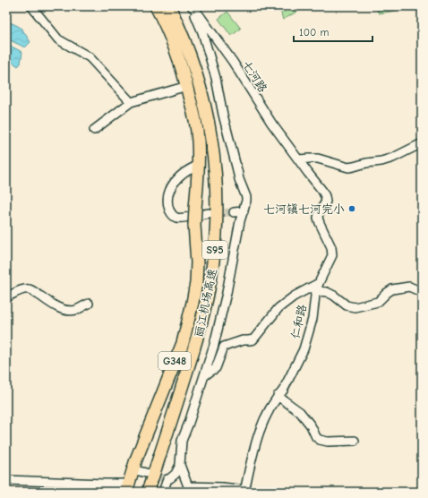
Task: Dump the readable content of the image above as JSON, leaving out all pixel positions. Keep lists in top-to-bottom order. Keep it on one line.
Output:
{"streets":{"highway":["S95","丽江机场高速","G348"],"street":["七河路","仁和路"]},"crossings":[["七河路","仁和路"]],"places":["七河镇七河完小"],"scale_bar":"100 m"}
